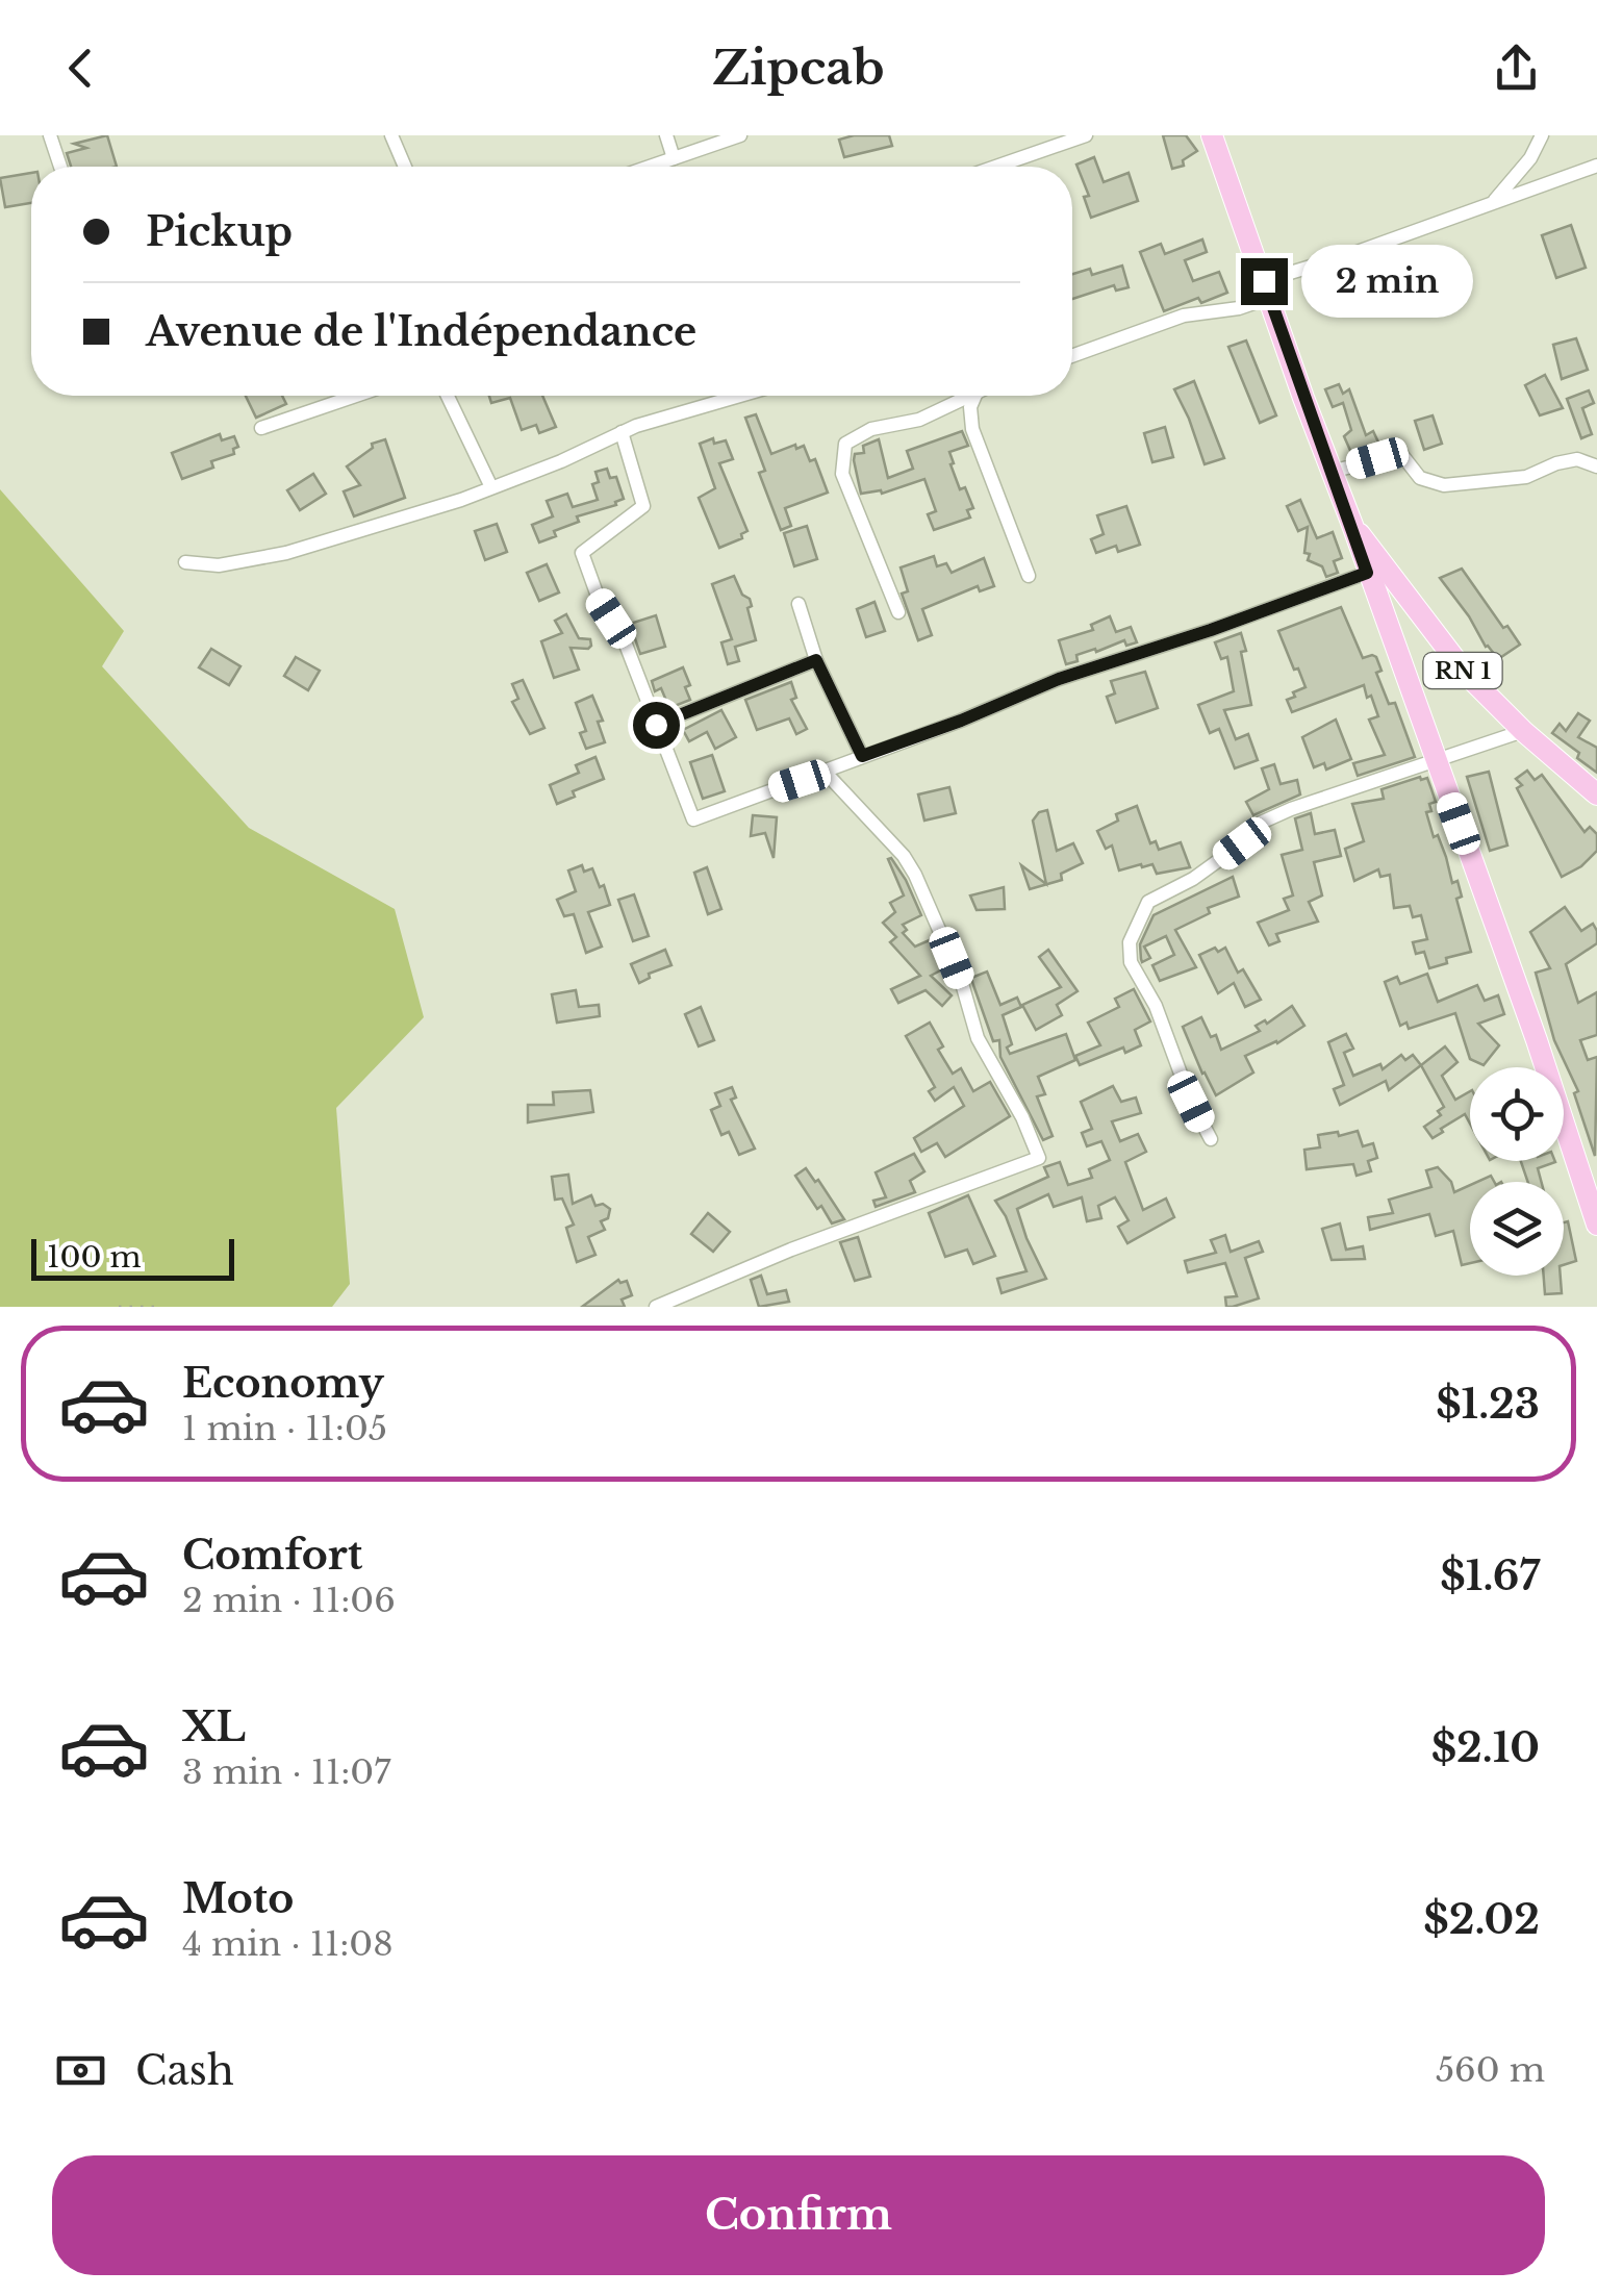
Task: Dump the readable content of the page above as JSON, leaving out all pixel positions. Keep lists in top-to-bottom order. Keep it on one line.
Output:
{"streets":{"main road":["RN 1"]},"scale_bar":"100 m","page":{"header":"Zipcab","banner":["Pickup","Avenue de l'Indépendance"],"bubble":"2 min","scale":"100 m","list":[{"name":"Economy","note":"1 min · 11:05","value":"$1.23"},{"name":"Comfort","note":"2 min · 11:06","value":"$1.67"},{"name":"XL","note":"3 min · 11:07","value":"$2.10"},{"name":"Moto","note":"4 min · 11:08","value":"$2.02"}],"pay":["Cash","560 m"],"buttons":"Confirm"}}
